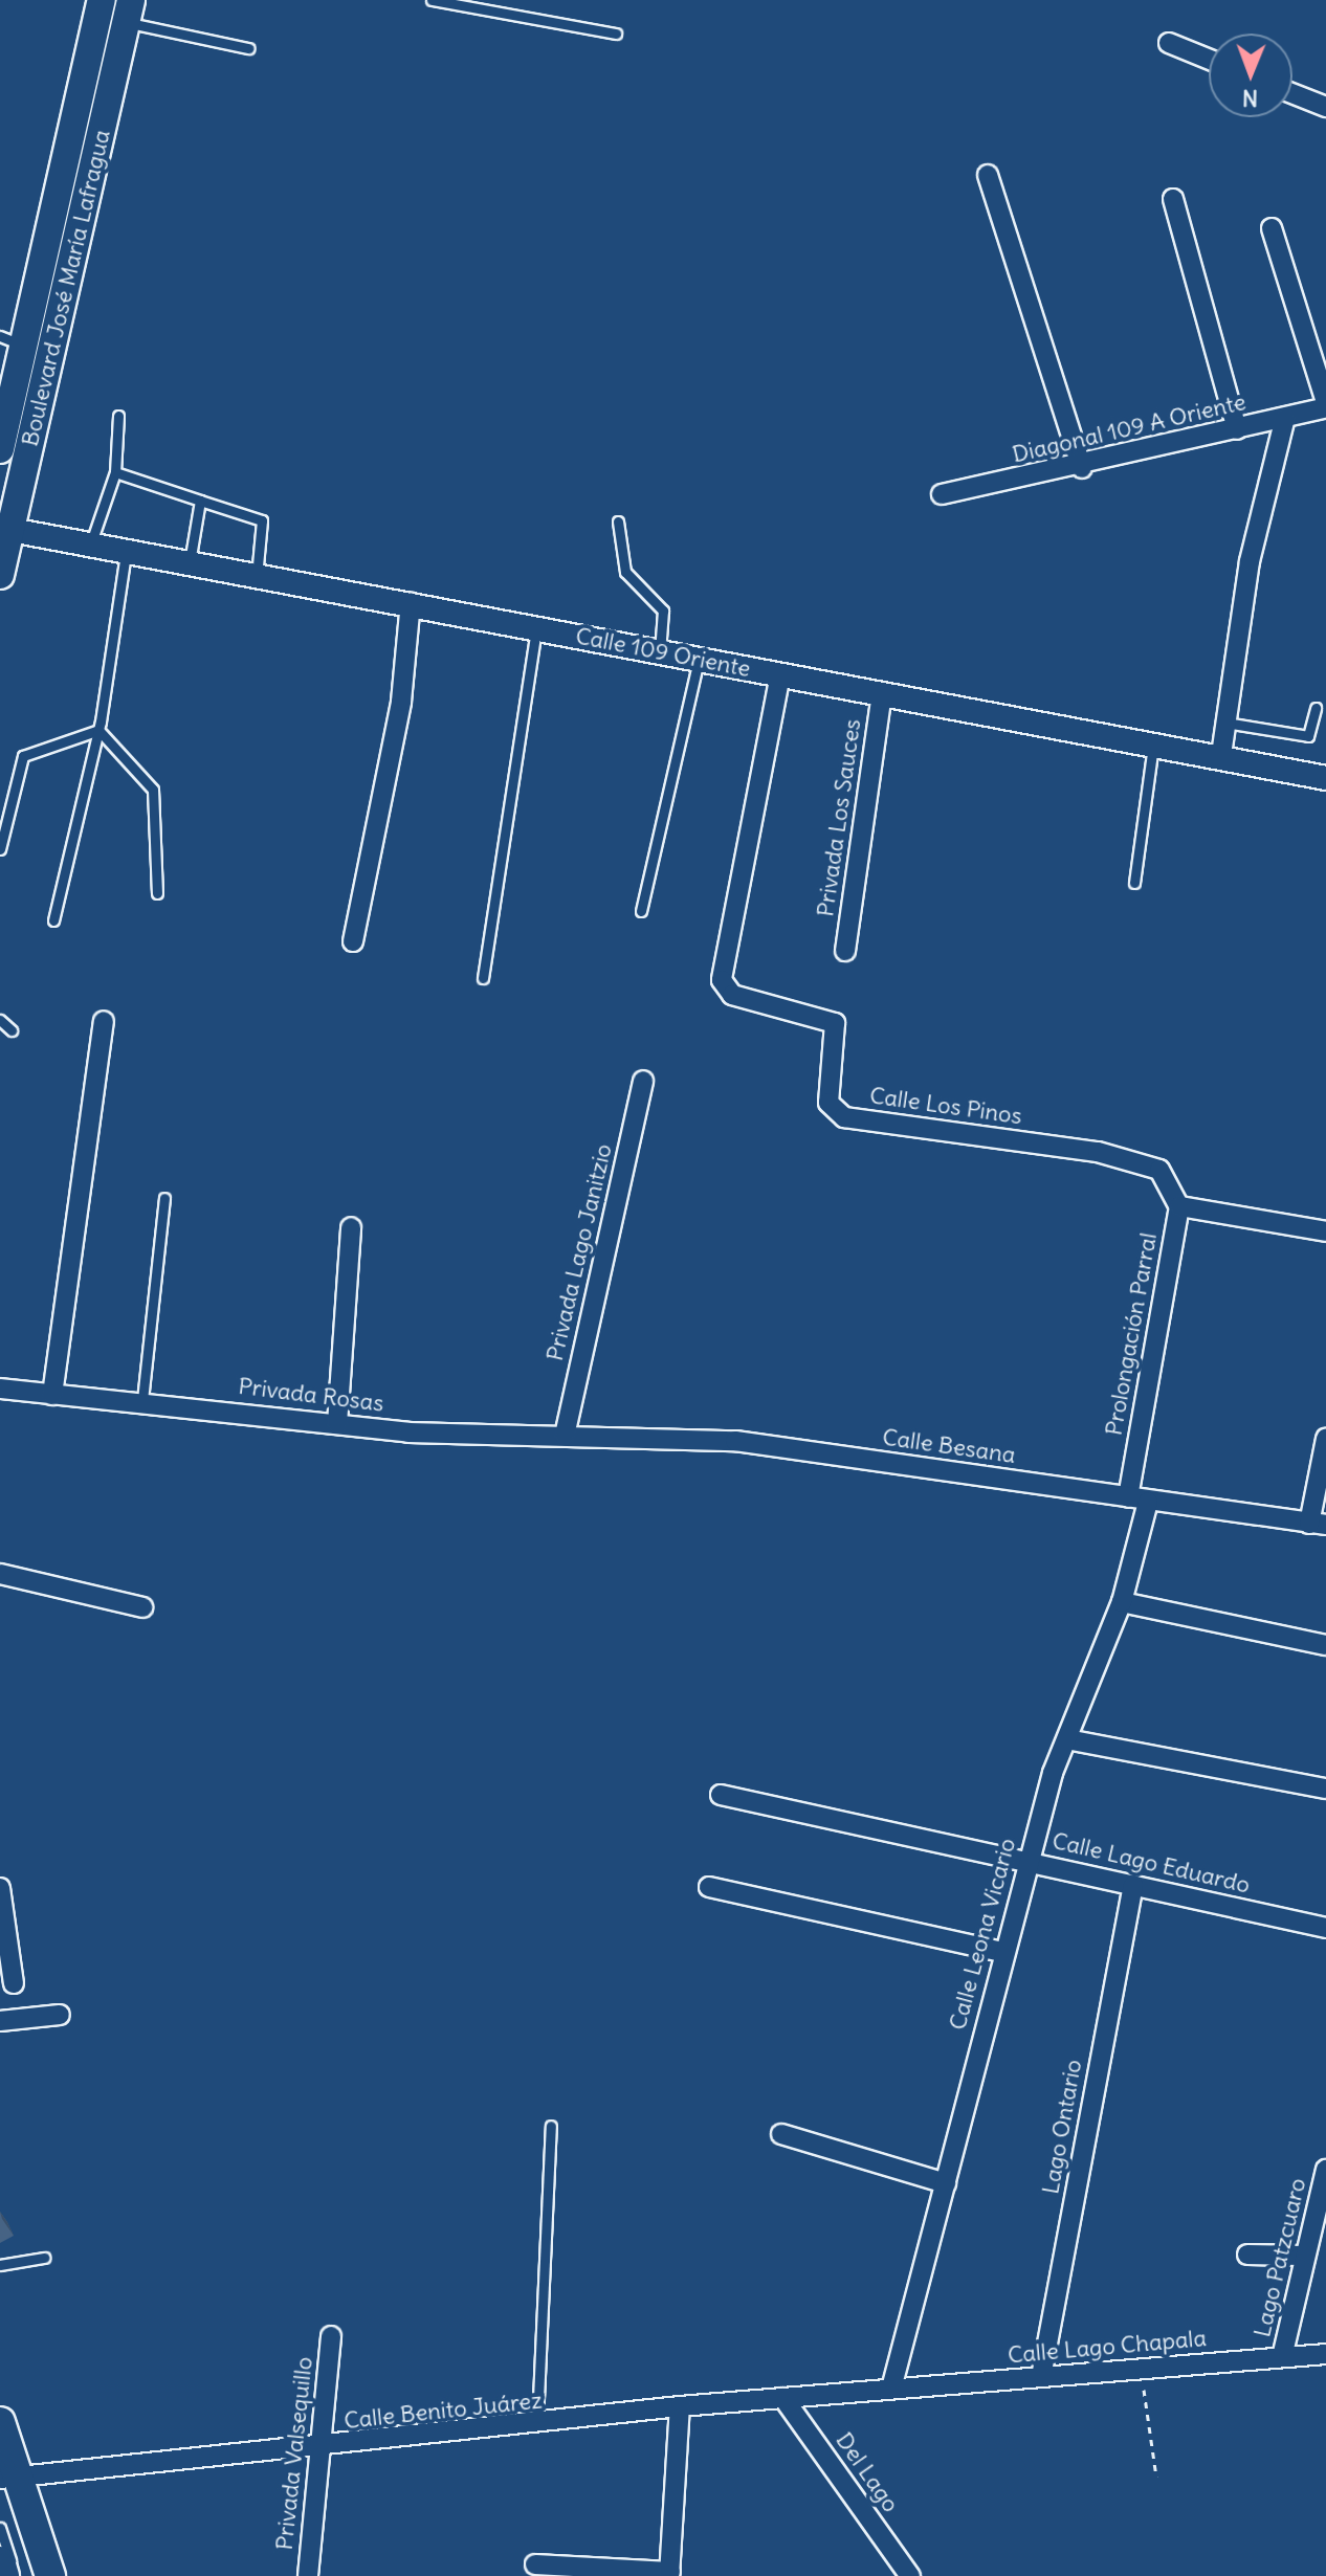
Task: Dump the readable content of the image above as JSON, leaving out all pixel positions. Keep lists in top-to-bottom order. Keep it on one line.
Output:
{"streets":{"main road":["Boulevard José María Lafragua"],"street":["Diagonal 109 A Oriente","Calle 109 Oriente","Privada Los Sauces","Calle Los Pinos","Privada Lago Janitzio","Prolongación Parral","Privada Rosas","Calle Besana","Calle Lago Eduardo","Calle Leona Vicario","Lago Ontario","Lago Patzcuaro","Calle Lago Chapala","Calle Benito Juárez","Privada Valsequillo","Del Lago"]},"crossings":[["Boulevard José María Lafragua","Calle 109 Oriente"],["Calle 109 Oriente","Privada Los Sauces"],["Calle 109 Oriente","Calle Los Pinos"],["Calle Los Pinos","Prolongación Parral"],["Privada Lago Janitzio","Privada Rosas"],["Privada Lago Janitzio","Calle Besana"],["Prolongación Parral","Calle Besana"],["Privada Rosas","Calle Besana"],["Calle Besana","Calle Leona Vicario"],["Calle Lago Eduardo","Calle Leona Vicario"],["Calle Lago Eduardo","Lago Ontario"],["Calle Leona Vicario","Calle Lago Chapala"],["Calle Leona Vicario","Calle Benito Juárez"],["Lago Ontario","Calle Lago Chapala"],["Lago Patzcuaro","Calle Lago Chapala"],["Calle Lago Chapala","Calle Benito Juárez"],["Calle Benito Juárez","Privada Valsequillo"],["Calle Benito Juárez","Del Lago"]],"north":"bottom"}
